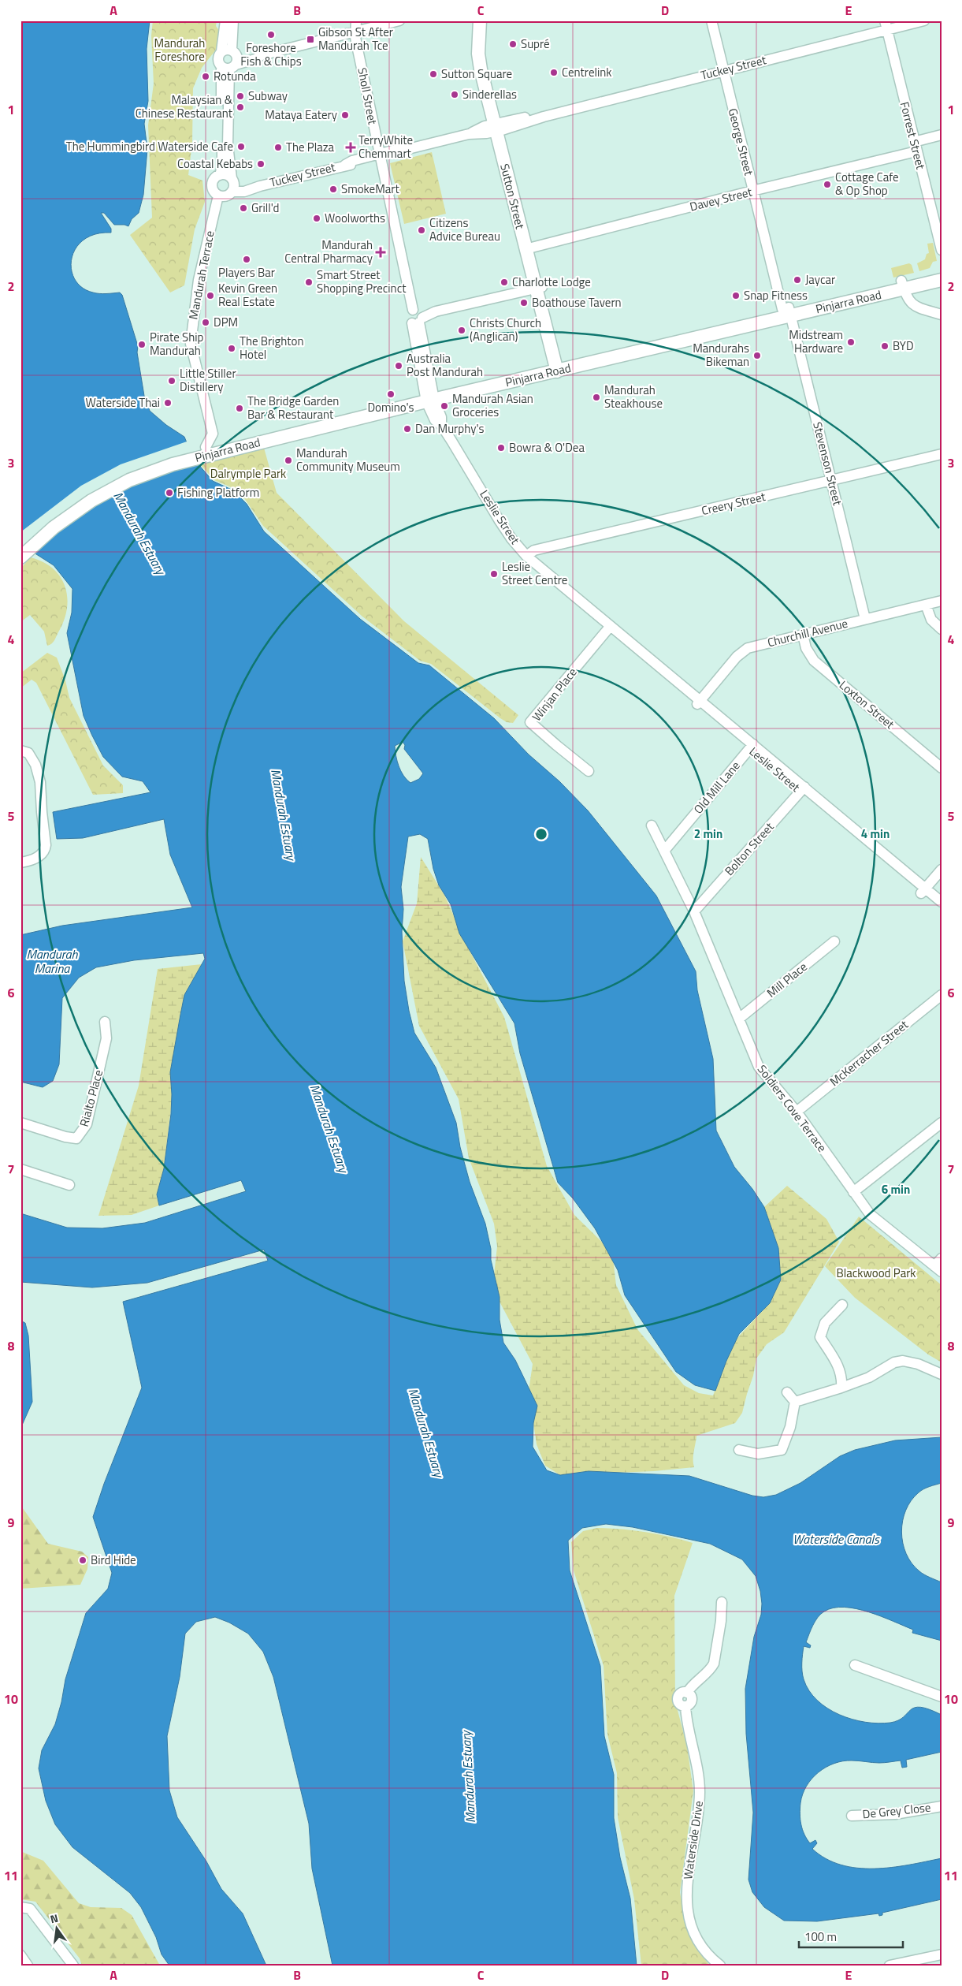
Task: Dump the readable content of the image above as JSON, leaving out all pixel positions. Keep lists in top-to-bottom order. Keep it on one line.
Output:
{"streets":{"main road":["Sutton Street","Pinjarra Road"],"street":["Tuckey Street","Sholl Street","Forrest Street","George Street","Davey Street","Mandurah Terrace","Stevenson Street","Creery Street","Leslie Street","Churchill Avenue","Winjan Place","Loxton Street","Old Mill Lane","Bolton Street","Mill Place","McKerracher Street","Rialto Place","Soldiers Cove Terrace","De Grey Close","Waterside Drive"]},"crossings":[["Tuckey Street","Sholl Street"],["Tuckey Street","Forrest Street"],["Tuckey Street","George Street"],["Tuckey Street","Sutton Street"],["Tuckey Street","Mandurah Terrace"],["Sholl Street","Pinjarra Road"],["Sholl Street","Leslie Street"],["Forrest Street","Davey Street"],["George Street","Davey Street"],["George Street","Pinjarra Road"],["George Street","Stevenson Street"],["Sutton Street","Davey Street"],["Sutton Street","Pinjarra Road"],["Mandurah Terrace","Pinjarra Road"],["Pinjarra Road","Stevenson Street"],["Pinjarra Road","Leslie Street"],["Stevenson Street","Creery Street"],["Stevenson Street","Churchill Avenue"],["Creery Street","Leslie Street"],["Leslie Street","Churchill Avenue"],["Leslie Street","Winjan Place"],["Leslie Street","Old Mill Lane"],["Leslie Street","Bolton Street"],["Churchill Avenue","Loxton Street"],["Old Mill Lane","Soldiers Cove Terrace"],["Bolton Street","Soldiers Cove Terrace"],["Mill Place","Soldiers Cove Terrace"],["McKerracher Street","Soldiers Cove Terrace"]],"water":["Mandurah Estuary","Mandurah Marina","Waterside Canals"],"parks":["Mandurah Foreshore","Dalrymple Park","Blackwood Park"],"places":{"other":["Foreshore Fish & Chips","Supré","Centrelink","Sutton Square","Rotunda","Sinderellas","Subway","Malaysian & Chinese Restaurant","Mataya Eatery","The Hummingbird Waterside Cafe","The Plaza","Coastal Kebabs","Cottage Cafe & Op Shop","SmokeMart","Grill'd","Woolworths","Citizens Advice Bureau","Players Bar","Jaycar","Smart Street Shopping Precinct","Charlotte Lodge","Kevin Green Real Estate","Snap Fitness","Boathouse Tavern","DPM","Christs Church (Anglican)","Midstream Hardware","Pirate Ship Mandurah","BYD","The Brighton Hotel","Mandurahs Bikeman","Australia Post Mandurah","Little Stiller Distillery","Domino's","Mandurah Steakhouse","Waterside Thai","Mandurah Asian Groceries","The Bridge Garden Bar & Restaurant","Dan Murphy's","Bowra & O'Dea","Mandurah Community Museum","Fishing Platform","Leslie Street Centre","Bird Hide"],"transit":["Gibson St After Mandurah Tce"],"health":["TerryWhite Chemmart","Mandurah Central Pharmacy"]},"scale_bar":"100 m","north":"top","grid":{"columns":["A","B","C","D","E"],"rows":["1","2","3","4","5","6","7","8","9","10","11"]},"rings":["2 min","4 min","6 min"]}
